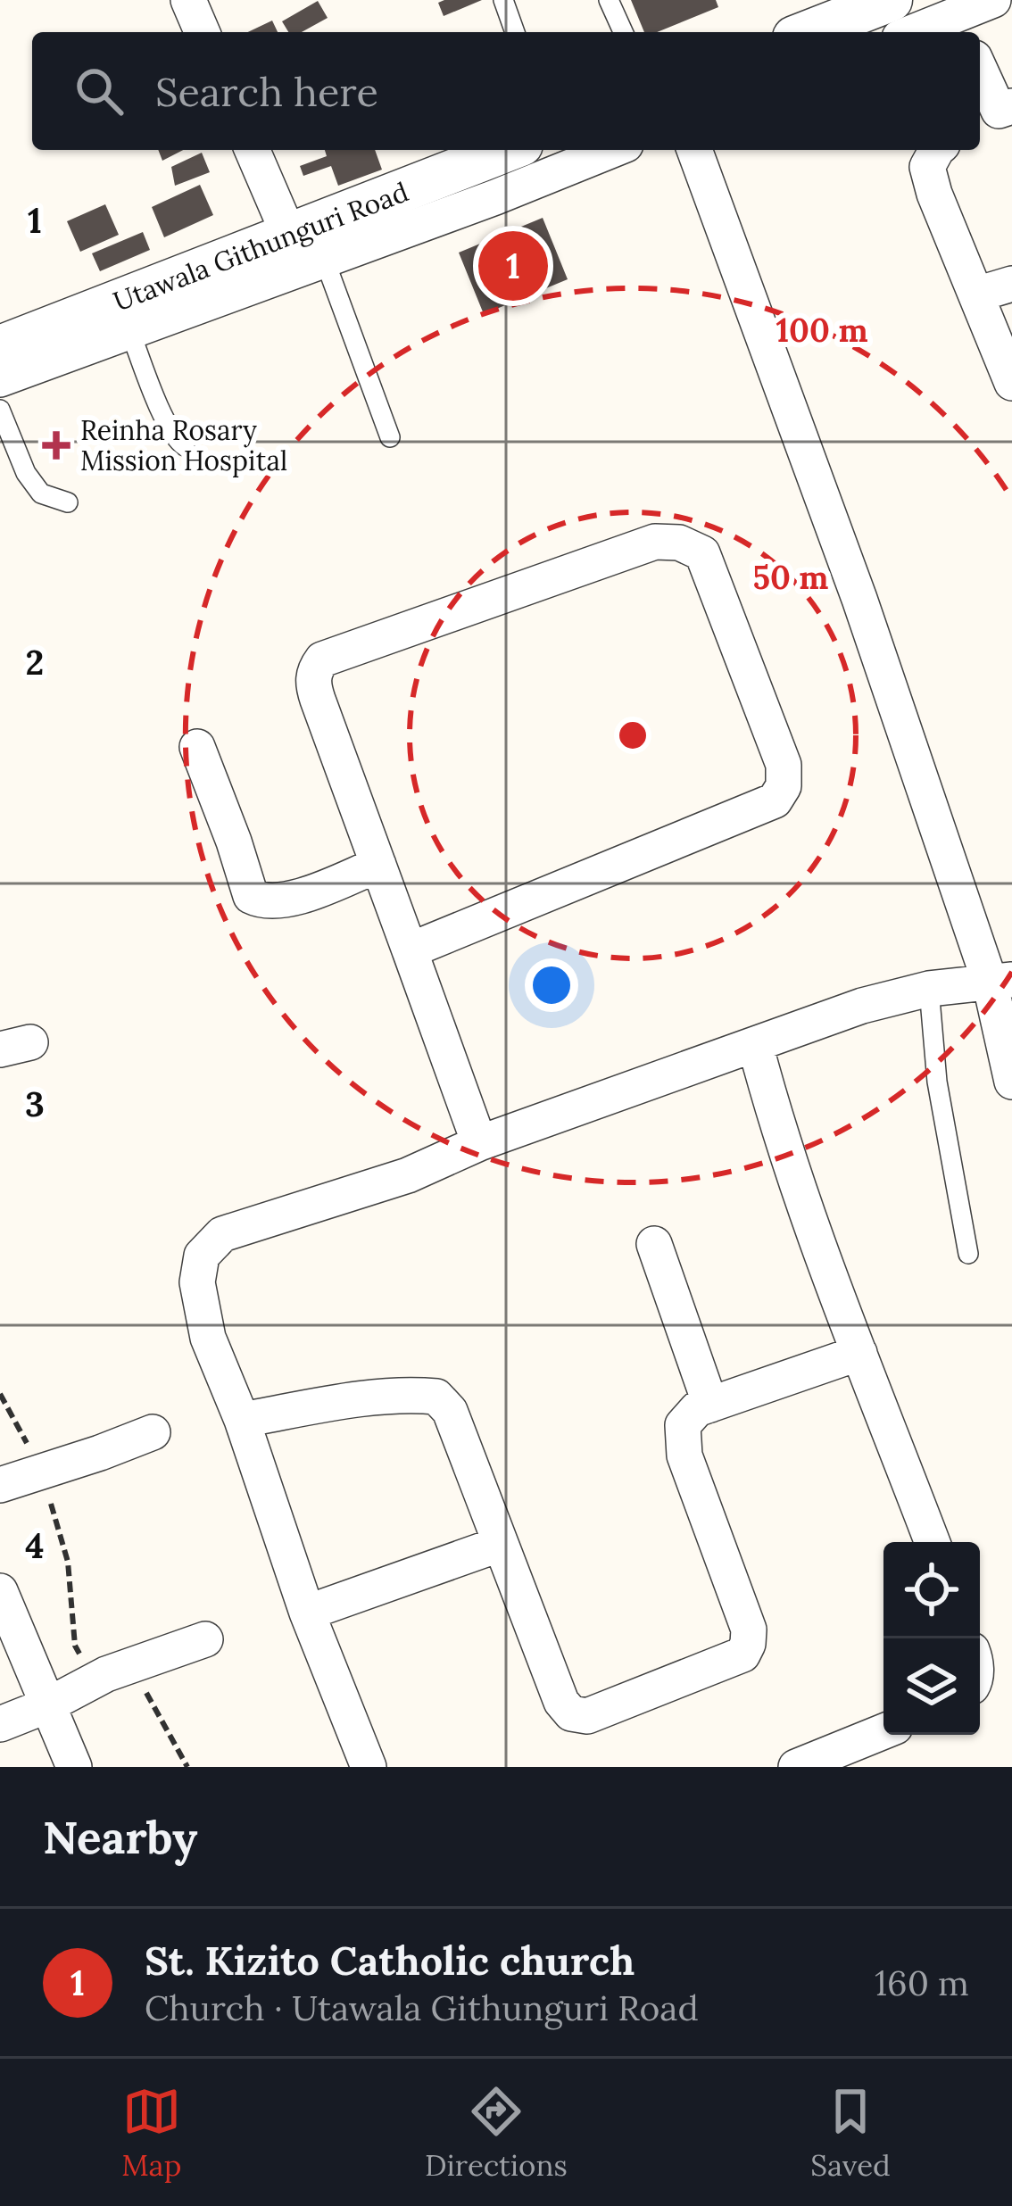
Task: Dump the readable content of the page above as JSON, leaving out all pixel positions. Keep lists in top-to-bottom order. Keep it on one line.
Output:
{"streets":{"street":["Utawala Githunguri Road"]},"places":{"health":["Reinha Rosary Mission Hospital"]},"page":{"search":"Search here","pins":"1","heading":"Nearby","list":[{"mark":"1","name":"St. Kizito Catholic church","note":"Church · Utawala Githunguri Road","value":"160 m"}],"nav":["Map","Directions","Saved"]},"grid":{"rows":["1","2","3","4"]},"rings":["100 m","50 m"]}
